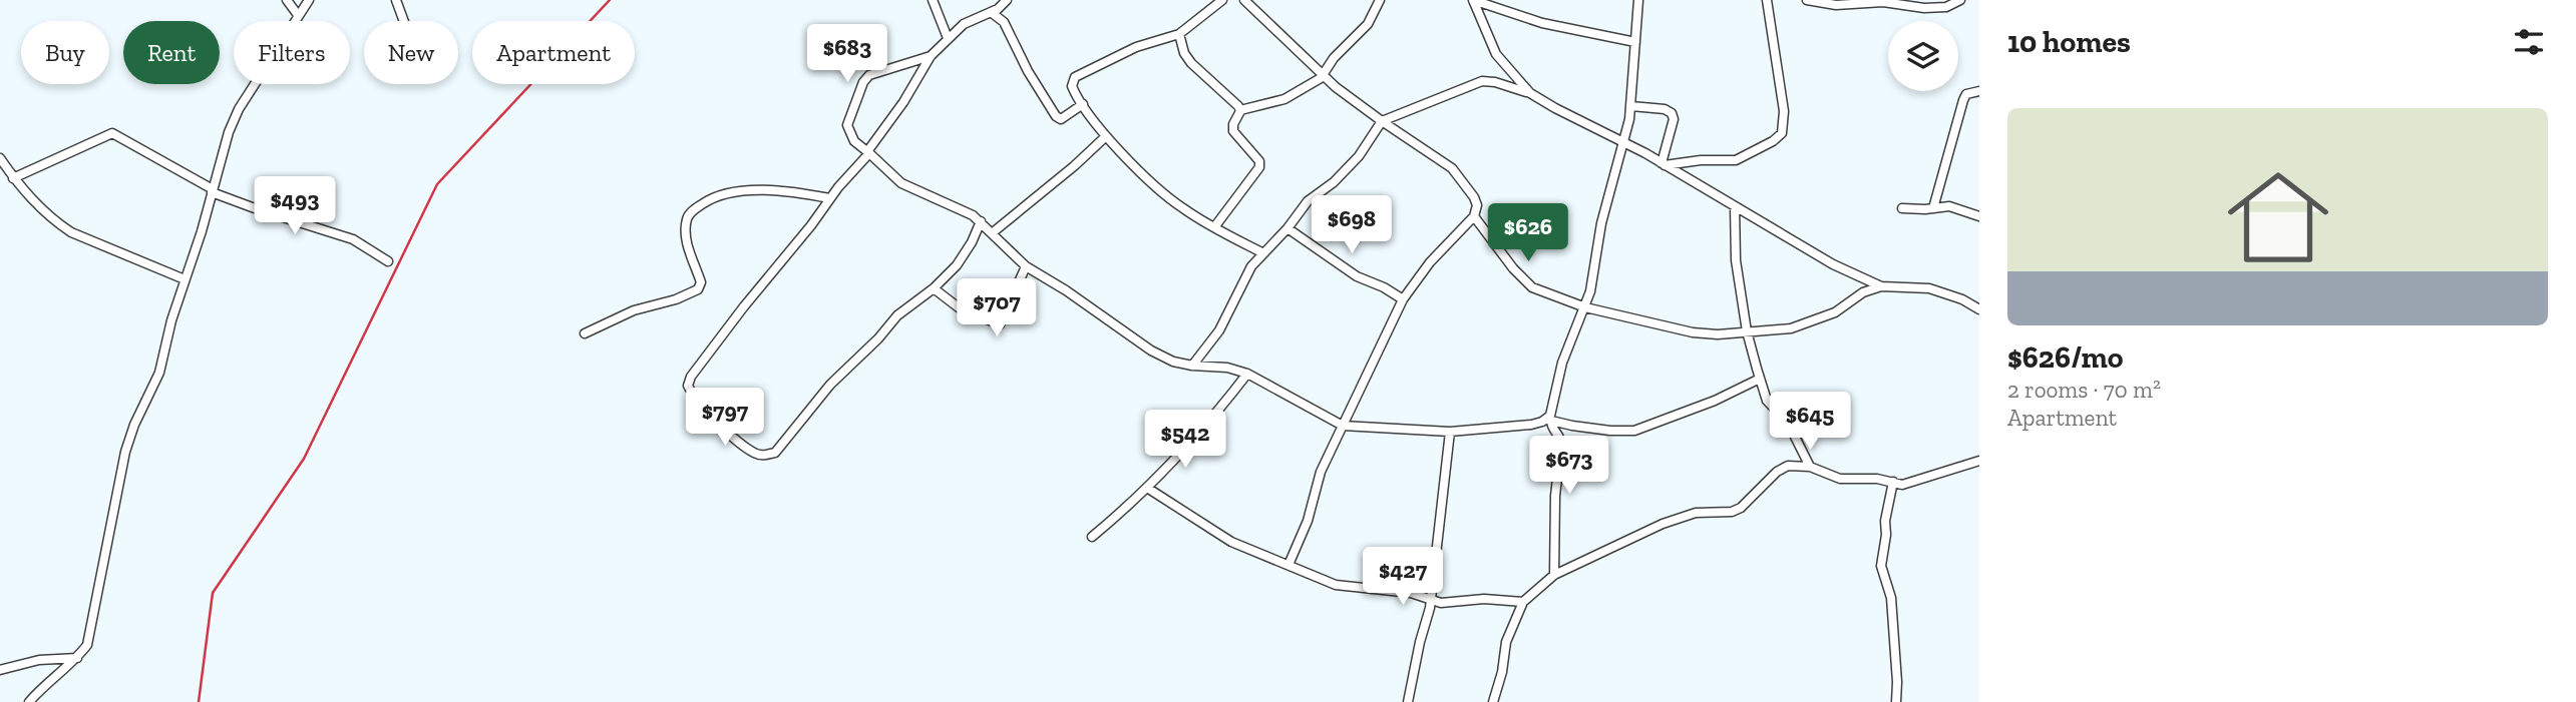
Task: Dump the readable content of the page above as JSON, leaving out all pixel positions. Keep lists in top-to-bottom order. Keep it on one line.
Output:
{"page":{"heading":"10 homes","chip":["Buy","Rent","Filters","New","Apartment"],"price":["$683","$493","$698","$626","$707","$797","$645","$542","$673","$427"],"list":[{"name":"$626/mo","note":"2 rooms · 70 m² · Apartment"}]}}
